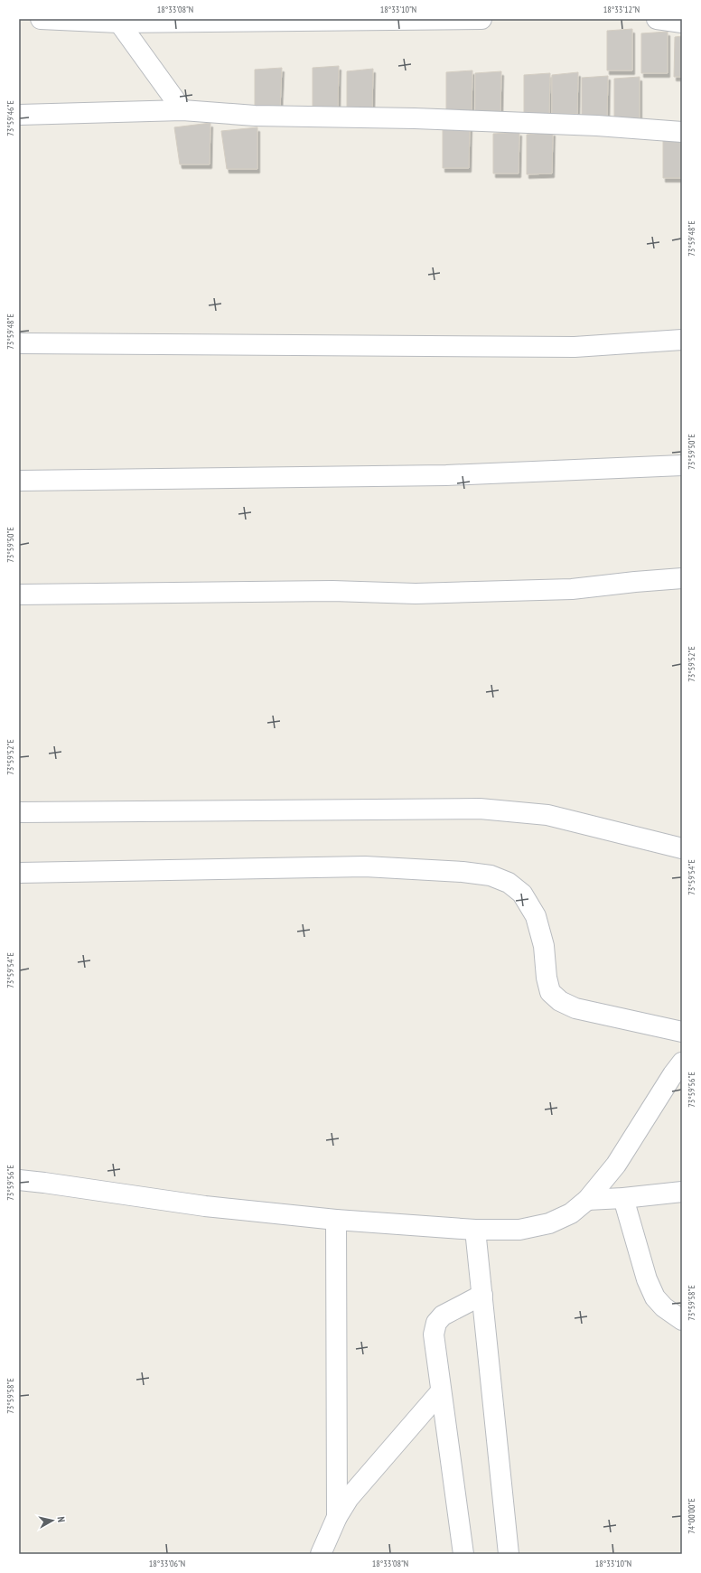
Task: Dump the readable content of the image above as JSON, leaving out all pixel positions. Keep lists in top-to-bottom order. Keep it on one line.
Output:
{"north":"right","coordinates":["18°33'08\"N","18°33'10\"N","18°33'12\"N","73°59'46\"E","73°59'48\"E","73°59'50\"E","73°59'52\"E","73°59'54\"E","73°59'56\"E","73°59'58\"E","74°00'00\"E","18°33'06\"N"]}
